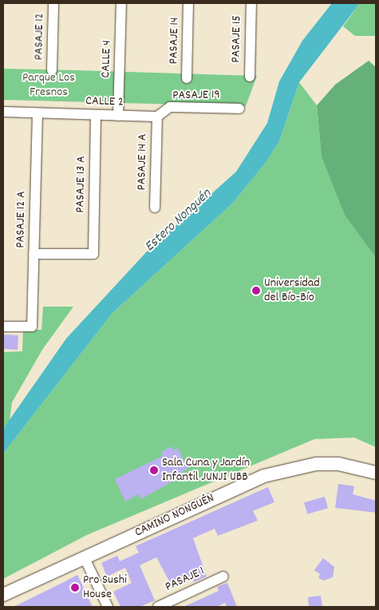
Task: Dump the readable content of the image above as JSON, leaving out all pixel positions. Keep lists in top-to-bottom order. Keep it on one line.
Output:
{"streets":{"main road":["CAMINO NONGUÉN"],"street":["PASAJE 12","PASAJE 15","PASAJE 14","CALLE 4","PASAJE 19","CALLE 2","PASAJE 14 A","PASAJE 13 A","PASAJE 12 A","PASAJE 1"]},"crossings":[["CALLE 4","CALLE 2"],["PASAJE 19","CALLE 2"],["PASAJE 19","PASAJE 14 A"],["CALLE 2","PASAJE 14 A"],["CALLE 2","PASAJE 13 A"],["CALLE 2","PASAJE 12 A"],["PASAJE 13 A","PASAJE 12 A"]],"water":["Estero Nonguén"],"parks":["Parque Los Fresnos"],"places":["Universidad del Bío-Bío","Sala Cuna y Jardín Infantil JUNJI UBB","Pro Sushi House"]}
